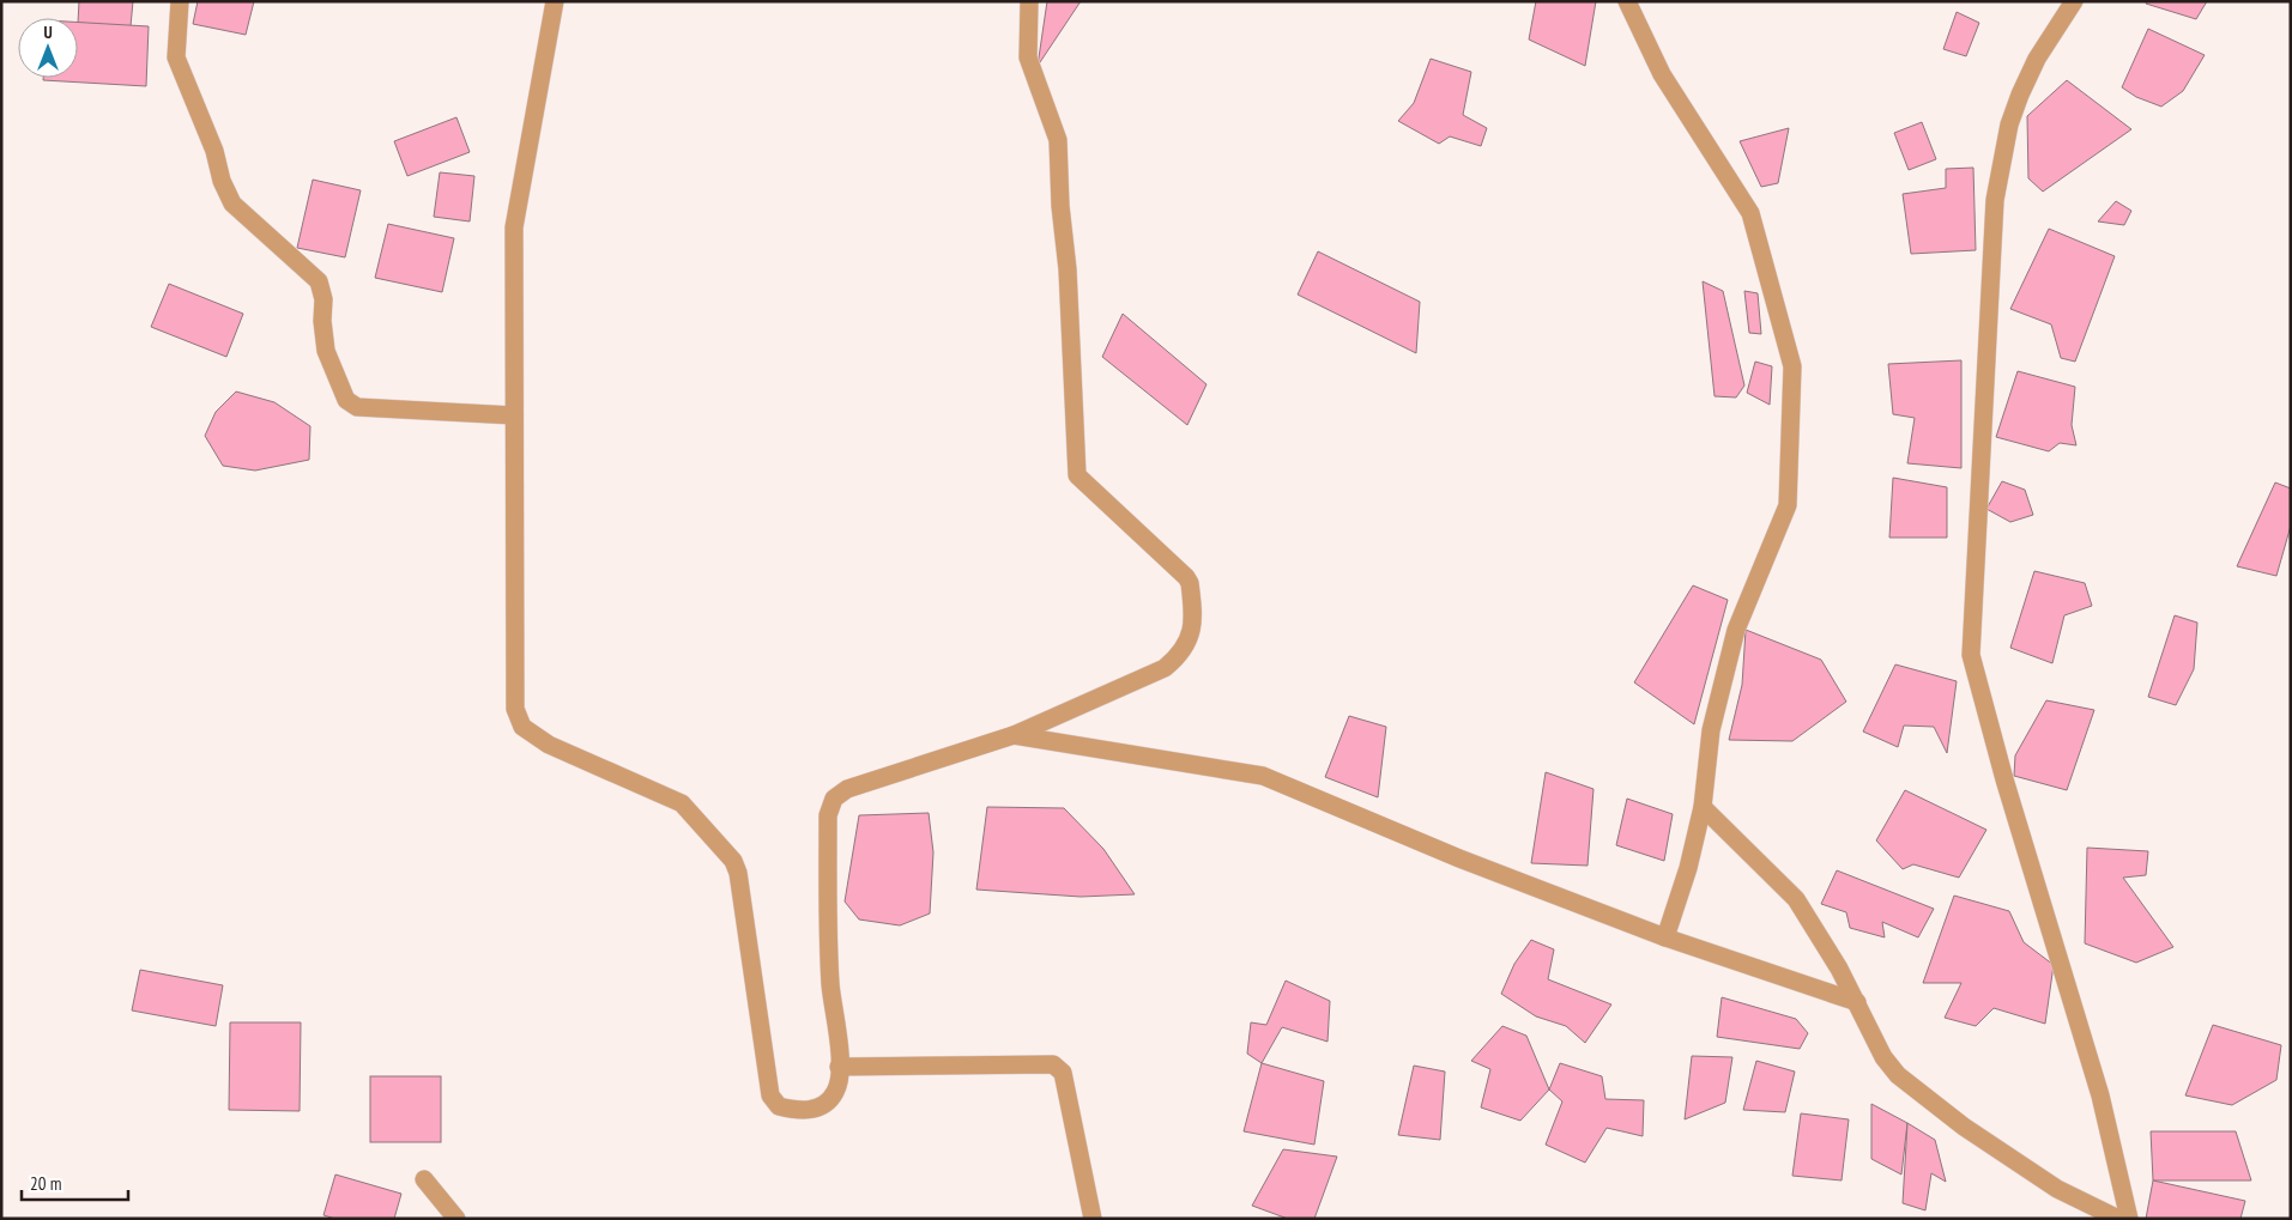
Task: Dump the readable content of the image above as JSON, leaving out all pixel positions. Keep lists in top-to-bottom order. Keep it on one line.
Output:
{"scale_bar":"20 m","north":"top"}
